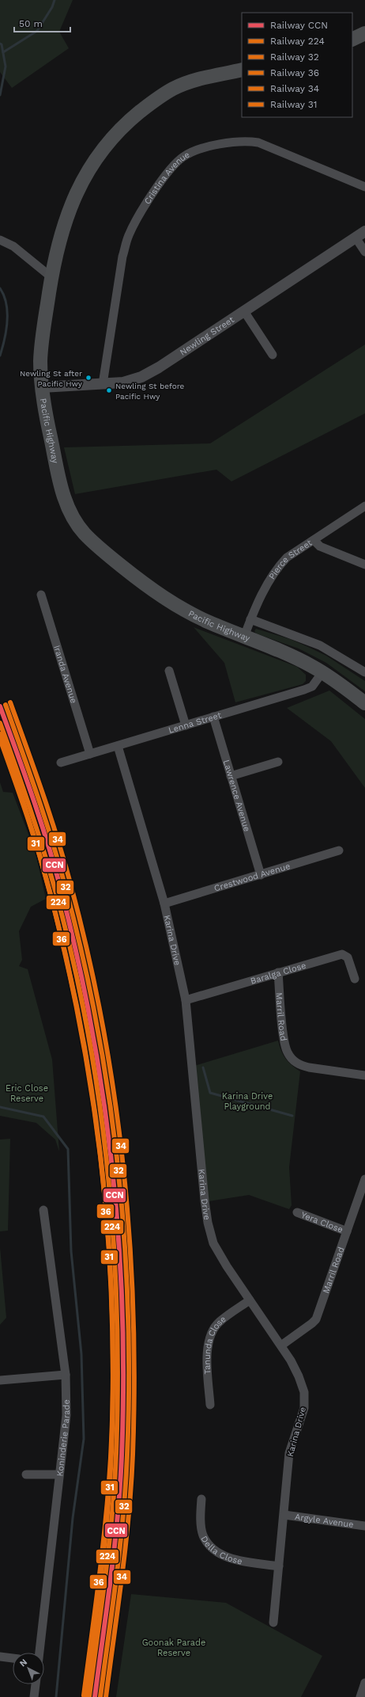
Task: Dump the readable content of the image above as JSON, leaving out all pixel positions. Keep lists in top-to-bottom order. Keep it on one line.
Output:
{"streets":{"main road":["Pacific Highway"],"street":["Cristina Avenue","Newling Street","Pierce Street","Iranda Avenue","Lenna Street","Lawrence Avenue","Crestwood Avenue","Karina Drive","Baralga Close","Marril Road","Yera Close","Tanunda Close","Koninderie Parade","Argyle Avenue","Della Close"]},"crossings":[["Cristina Avenue","Newling Street"],["Newling Street","Pacific Highway"],["Pacific Highway","Pierce Street"],["Pacific Highway","Lenna Street"],["Iranda Avenue","Lenna Street"],["Lenna Street","Lawrence Avenue"],["Lenna Street","Karina Drive"],["Lawrence Avenue","Crestwood Avenue"],["Crestwood Avenue","Karina Drive"],["Karina Drive","Baralga Close"],["Karina Drive","Marril Road"],["Karina Drive","Tanunda Close"],["Karina Drive","Argyle Avenue"],["Karina Drive","Della Close"],["Baralga Close","Marril Road"],["Marril Road","Yera Close"]],"parks":["Eric Close Reserve","Karina Drive Playground","Goonak Parade Reserve"],"places":["Newling St after Pacific Hwy","Newling St before Pacific Hwy"],"lines":["rail line 34","rail line 32","rail line CCN","rail line 224","rail line 31","rail line 36"],"legend":["Railway CCN","Railway 224","Railway 32","Railway 36","Railway 34","Railway 31"],"scale_bar":"50 m","north":"top left"}
